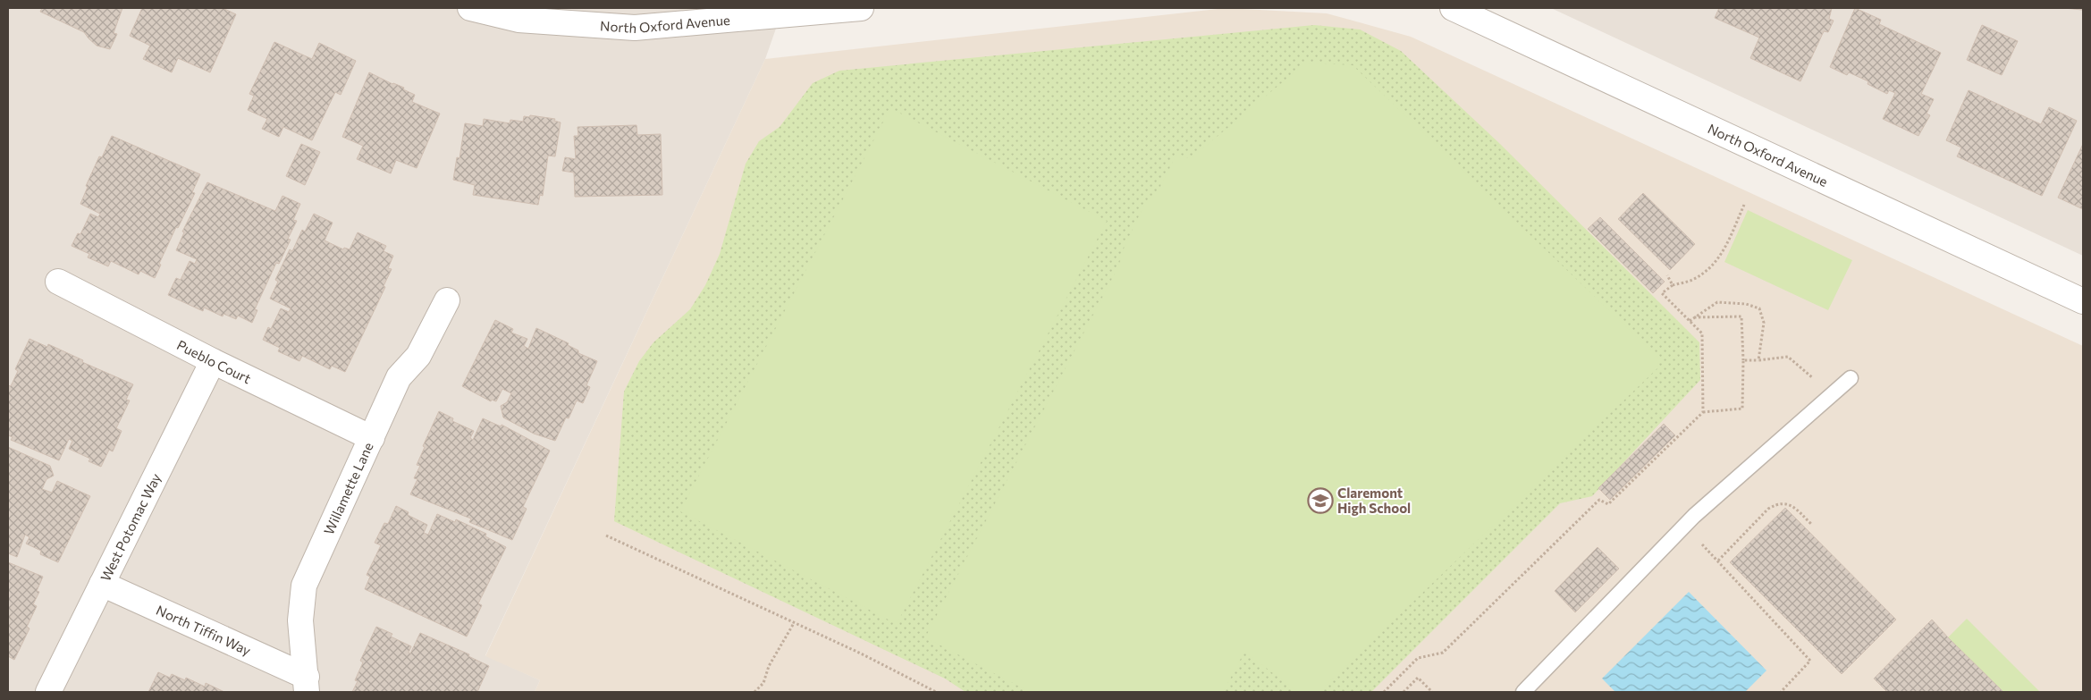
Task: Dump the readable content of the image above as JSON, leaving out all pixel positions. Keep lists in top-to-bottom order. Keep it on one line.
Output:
{"streets":{"street":["North Oxford Avenue","Pueblo Court","Willamette Lane","West Potomac Way","North Tiffin Way"]},"crossings":[["Pueblo Court","Willamette Lane"],["Pueblo Court","West Potomac Way"],["Willamette Lane","North Tiffin Way"],["West Potomac Way","North Tiffin Way"]],"places":{"school or university":["Claremont High School"]}}
